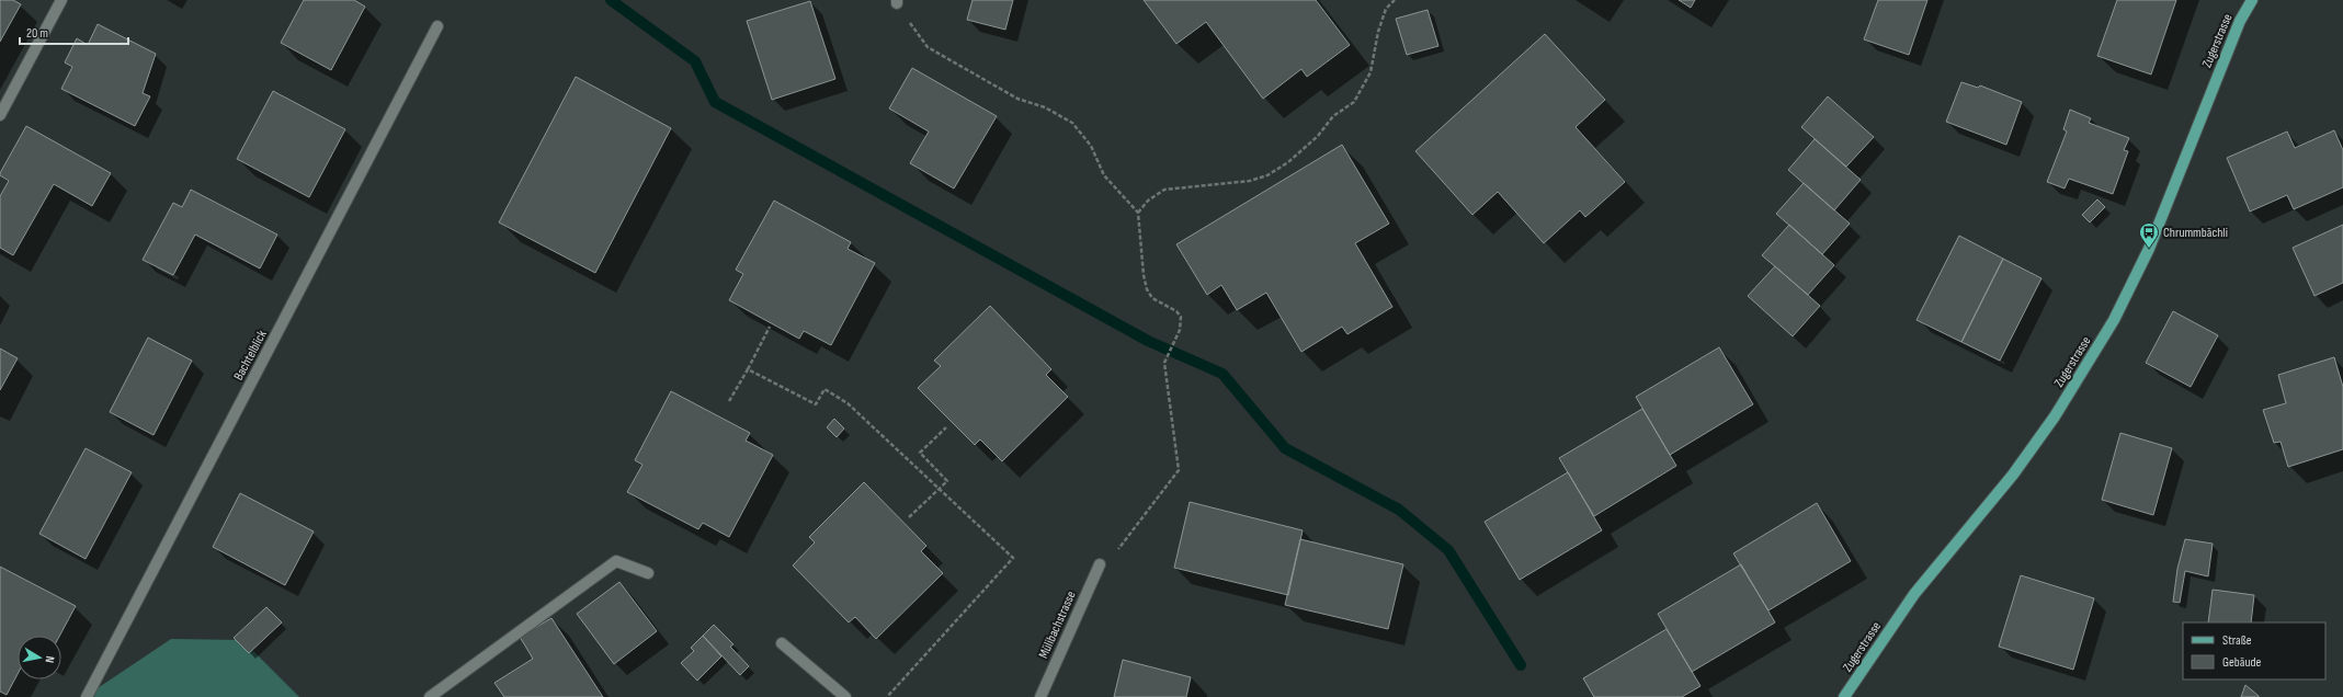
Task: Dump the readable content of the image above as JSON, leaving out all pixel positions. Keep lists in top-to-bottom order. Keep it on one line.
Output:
{"streets":{"main road":["Zugerstrasse"],"street":["Bachtelblick","Mülibachstrasse"]},"places":{"bus stop":["Chrummbächli"]},"legend":["Straße","Gebäude"],"scale_bar":"20 m","north":"right"}
